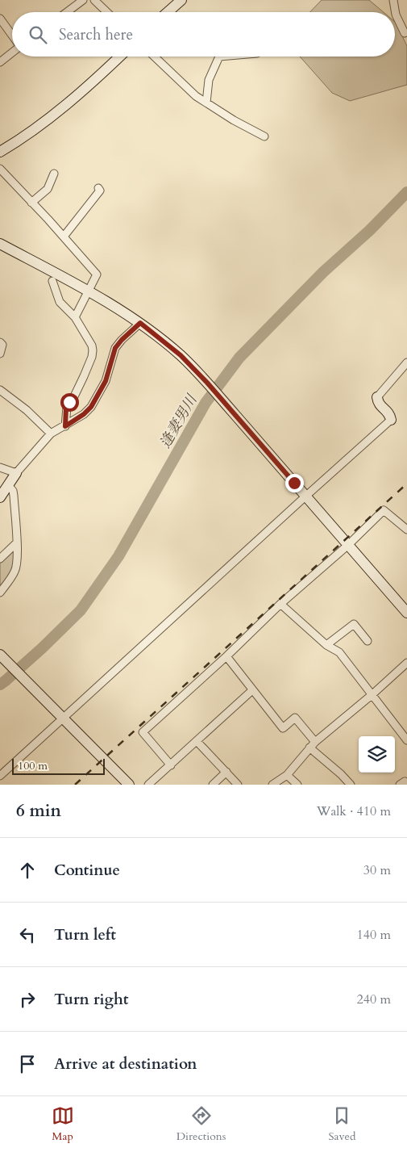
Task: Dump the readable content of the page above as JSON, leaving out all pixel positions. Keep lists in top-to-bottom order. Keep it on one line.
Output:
{"water":["逢妻男川"],"scale_bar":"100 m","page":{"search":"Search here","scale":"100 m","heading":["6 min","Walk · 410 m"],"list":[["Continue","30 m"],["Turn left","140 m"],["Turn right","240 m"],"Arrive at destination"],"nav":["Map","Directions","Saved"]}}
